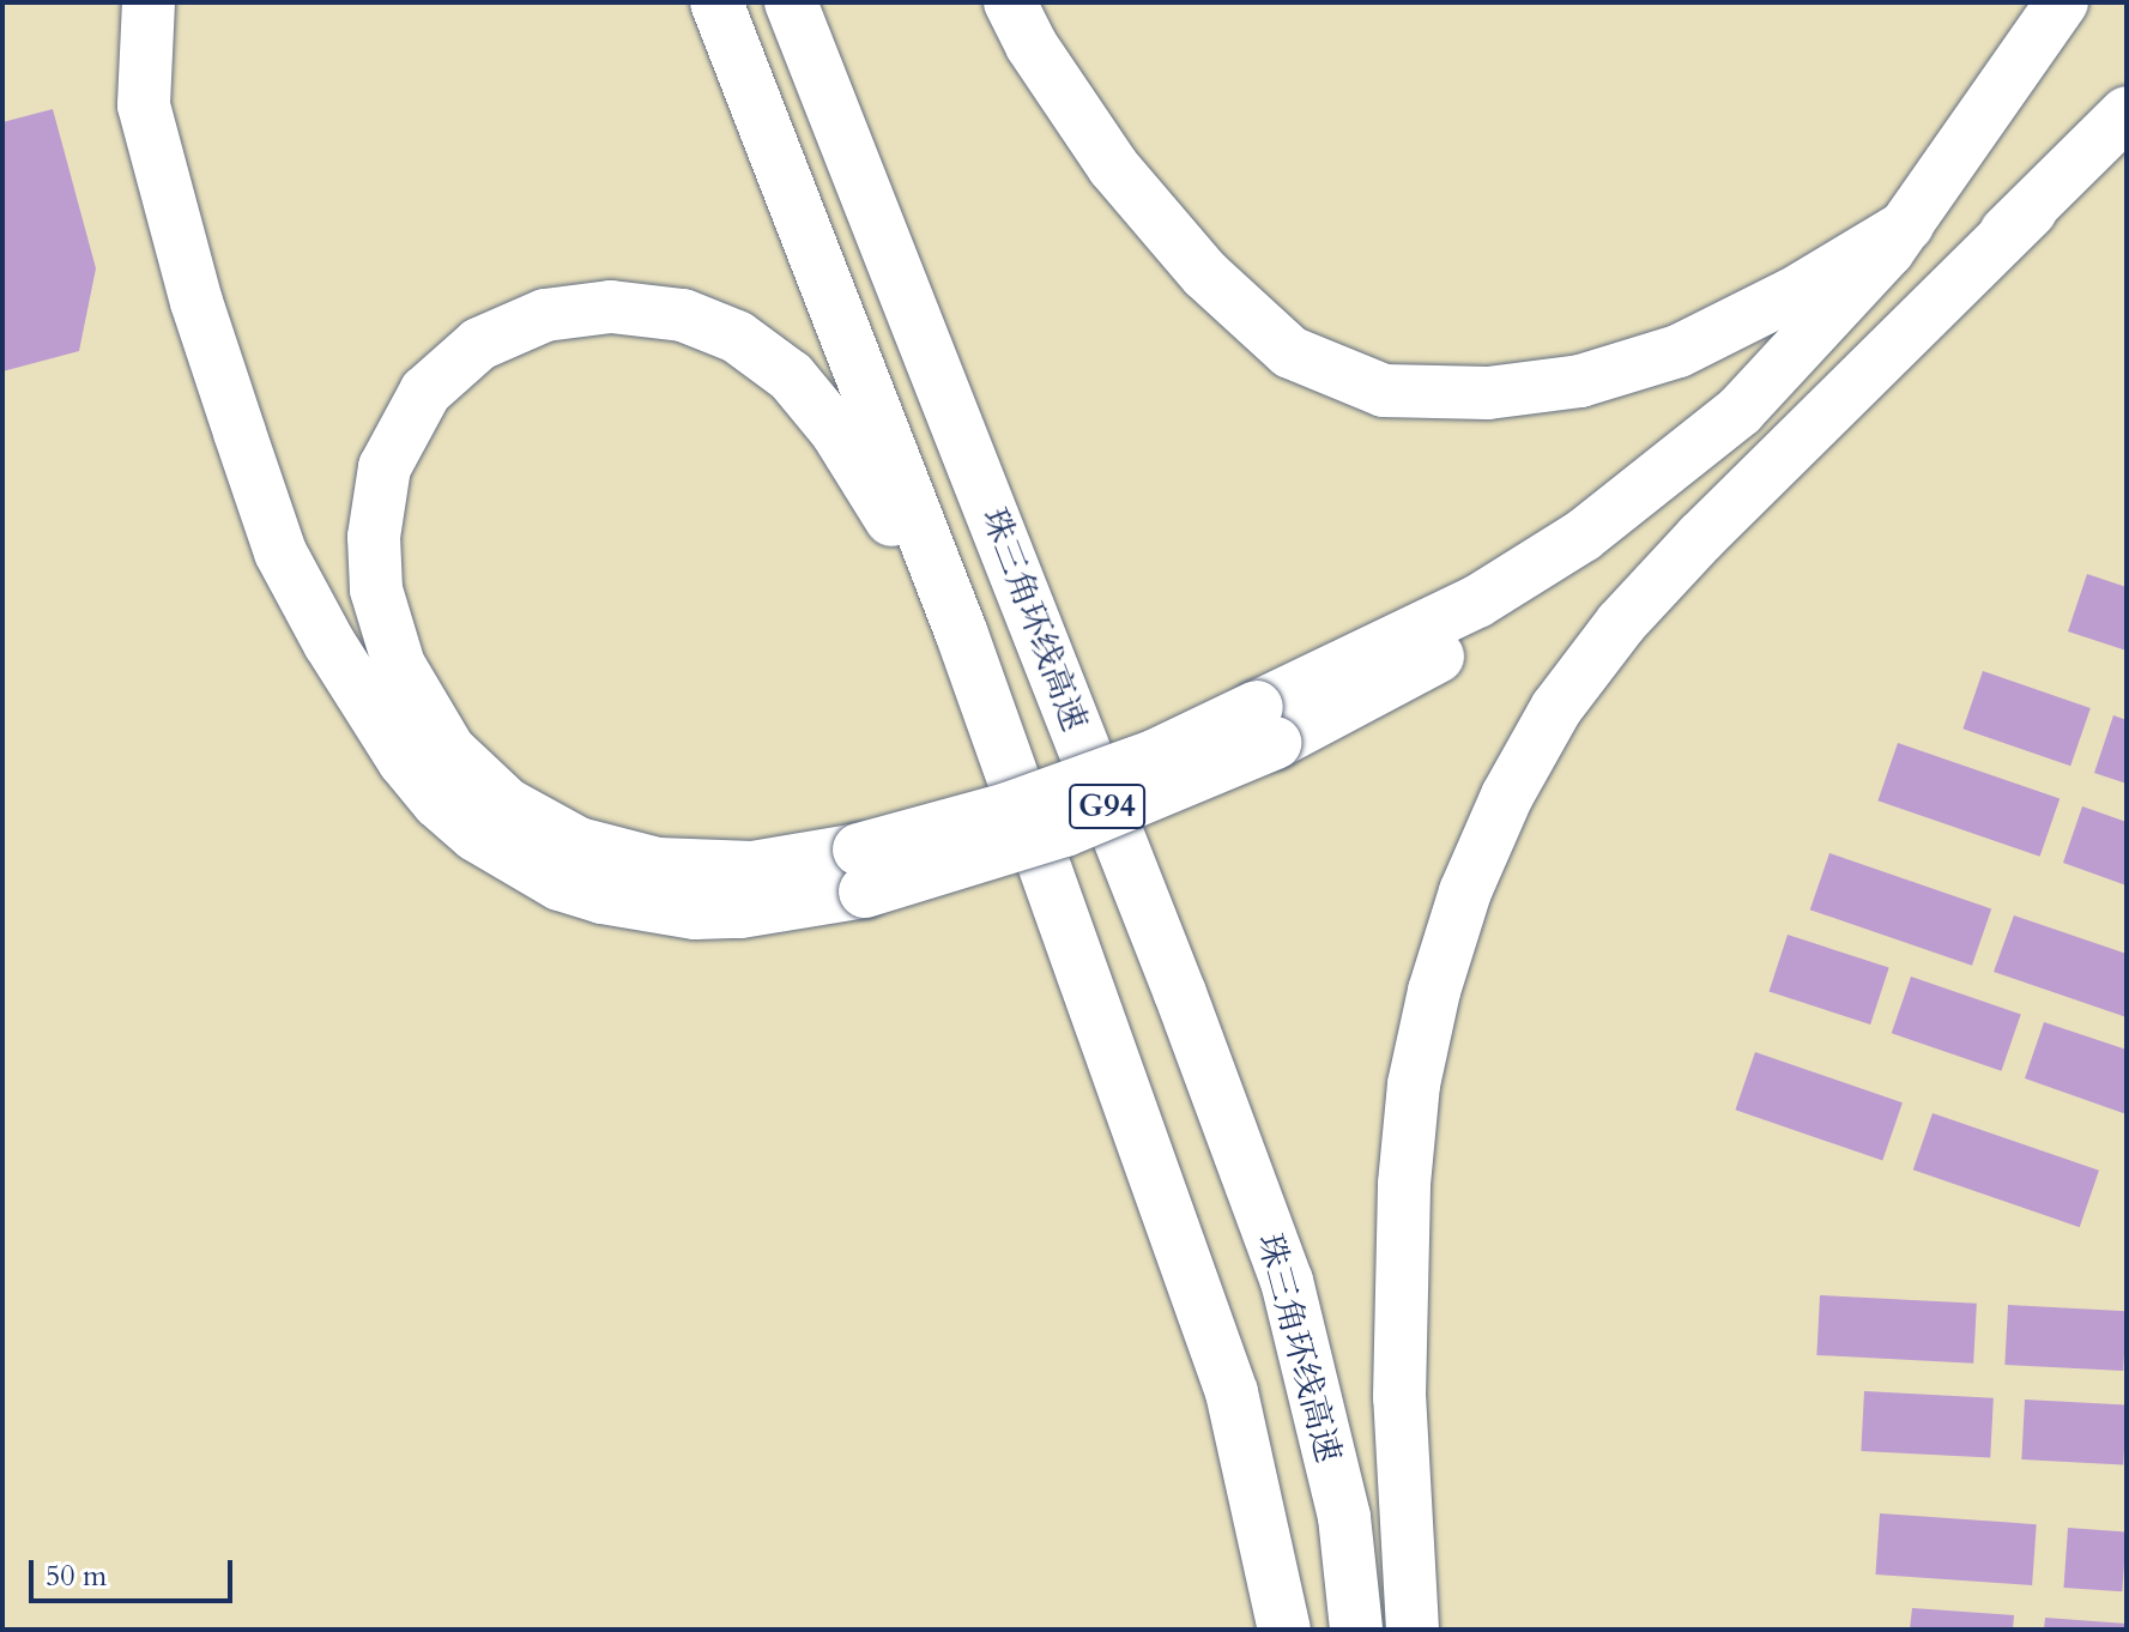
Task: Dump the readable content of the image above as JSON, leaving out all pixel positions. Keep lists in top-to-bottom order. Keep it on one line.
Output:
{"streets":{"highway":["珠三角环线高速","G94"]},"scale_bar":"50 m"}
